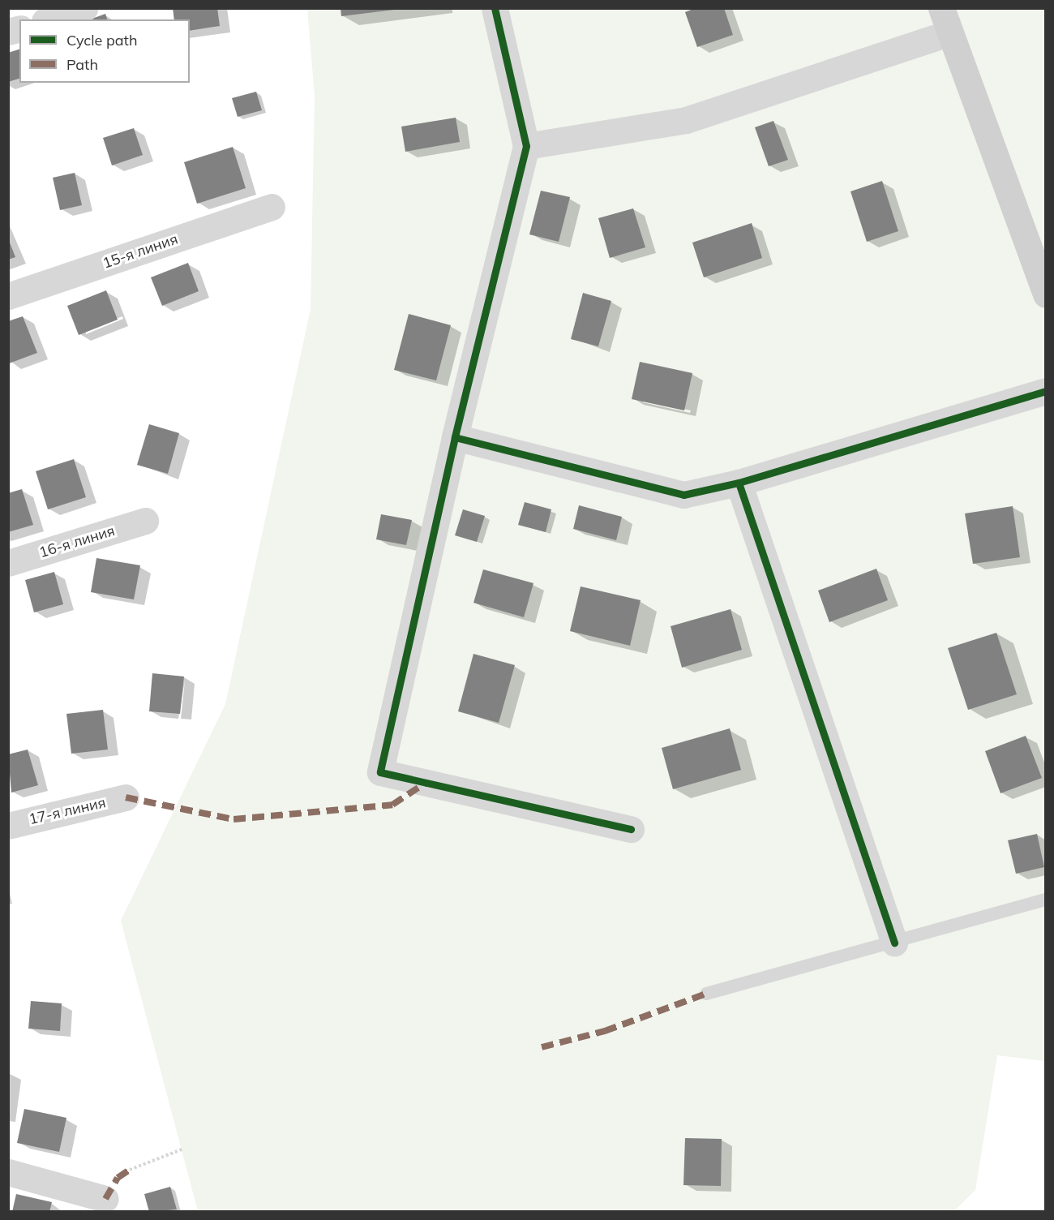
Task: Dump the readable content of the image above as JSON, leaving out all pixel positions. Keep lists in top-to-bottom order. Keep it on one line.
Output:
{"streets":{"street":["15-я линия","16-я линия","17-я линия"]},"legend":["Cycle path","Path"]}
